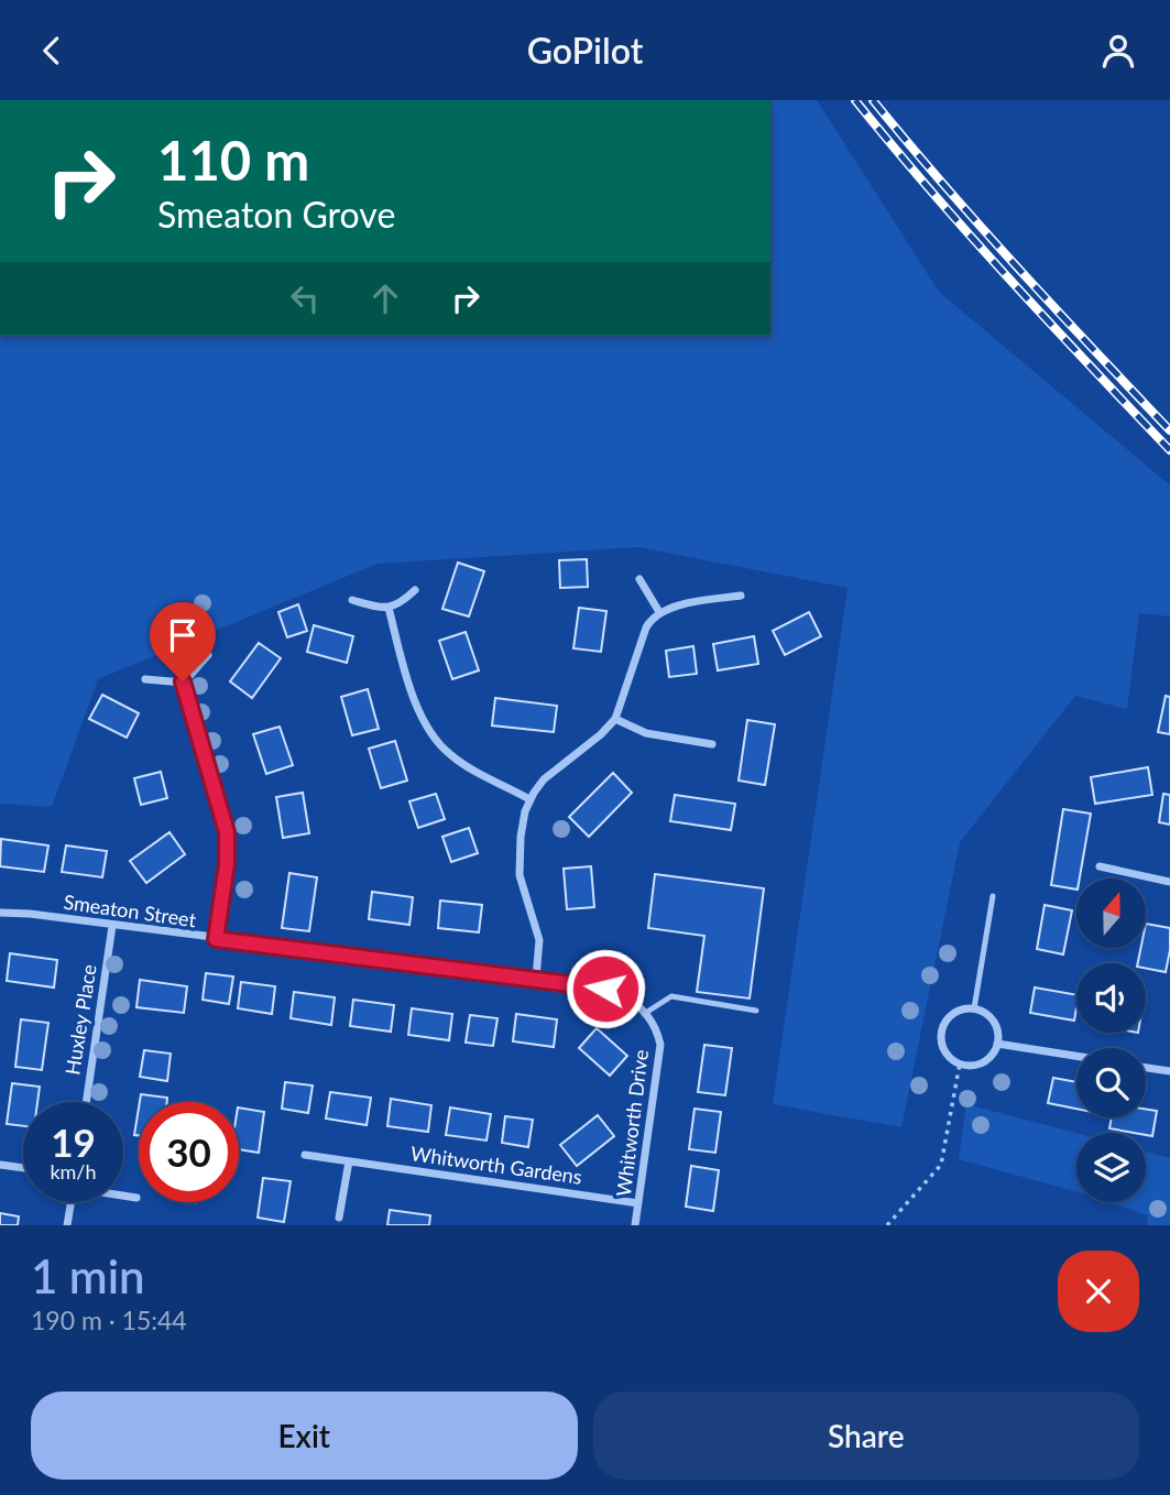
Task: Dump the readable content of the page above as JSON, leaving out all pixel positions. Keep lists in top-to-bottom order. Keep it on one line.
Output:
{"streets":{"street":["Smeaton Street","Huxley Place","Whitworth Drive","Whitworth Gardens"]},"crossings":[["Smeaton Street","Huxley Place"],["Smeaton Street","Whitworth Drive"],["Whitworth Drive","Whitworth Gardens"]],"north":"top","page":{"header":"GoPilot","turn":["110 m","Smeaton Grove"],"speed":"19 km/h","limit":"30","heading":["1 min","190 m · 15:44"],"buttons":["Exit","Share"]}}
